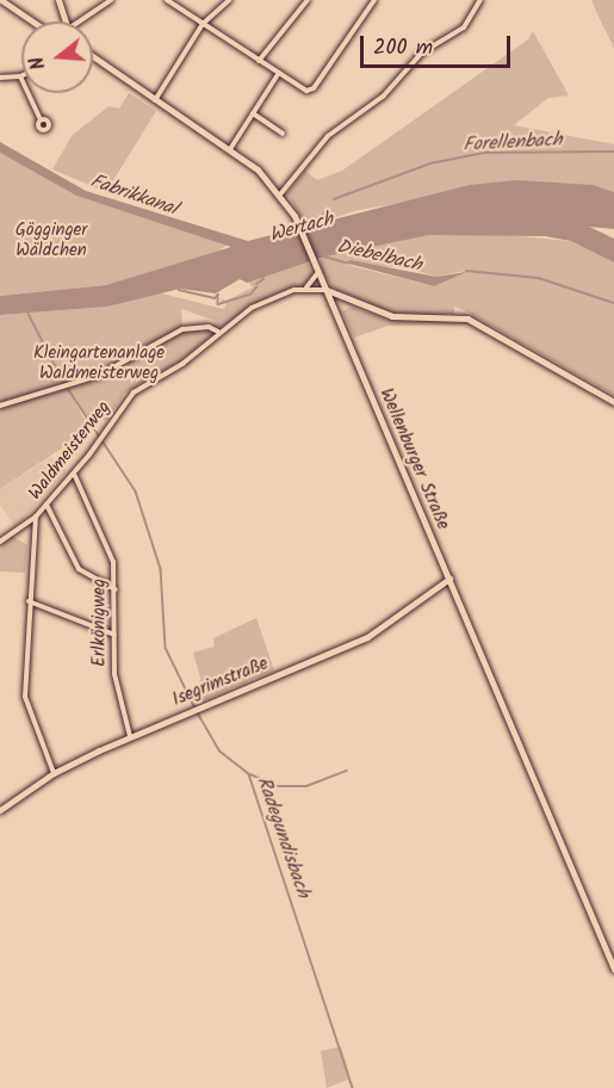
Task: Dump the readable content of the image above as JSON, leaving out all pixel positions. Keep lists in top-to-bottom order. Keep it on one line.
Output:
{"streets":{"street":["Waldmeisterweg","Wellenburger Straße","Erlkönigweg","Isegrimstraße"]},"crossings":[["Waldmeisterweg","Wellenburger Straße"],["Waldmeisterweg","Erlkönigweg"],["Wellenburger Straße","Isegrimstraße"],["Erlkönigweg","Isegrimstraße"]],"water":["Forellenbach","Fabrikkanal","Wertach","Diebelbach","Radegundisbach"],"parks":["Gögginger Wäldchen","Kleingartenanlage Waldmeisterweg"],"scale_bar":"200 m","north":"left"}
